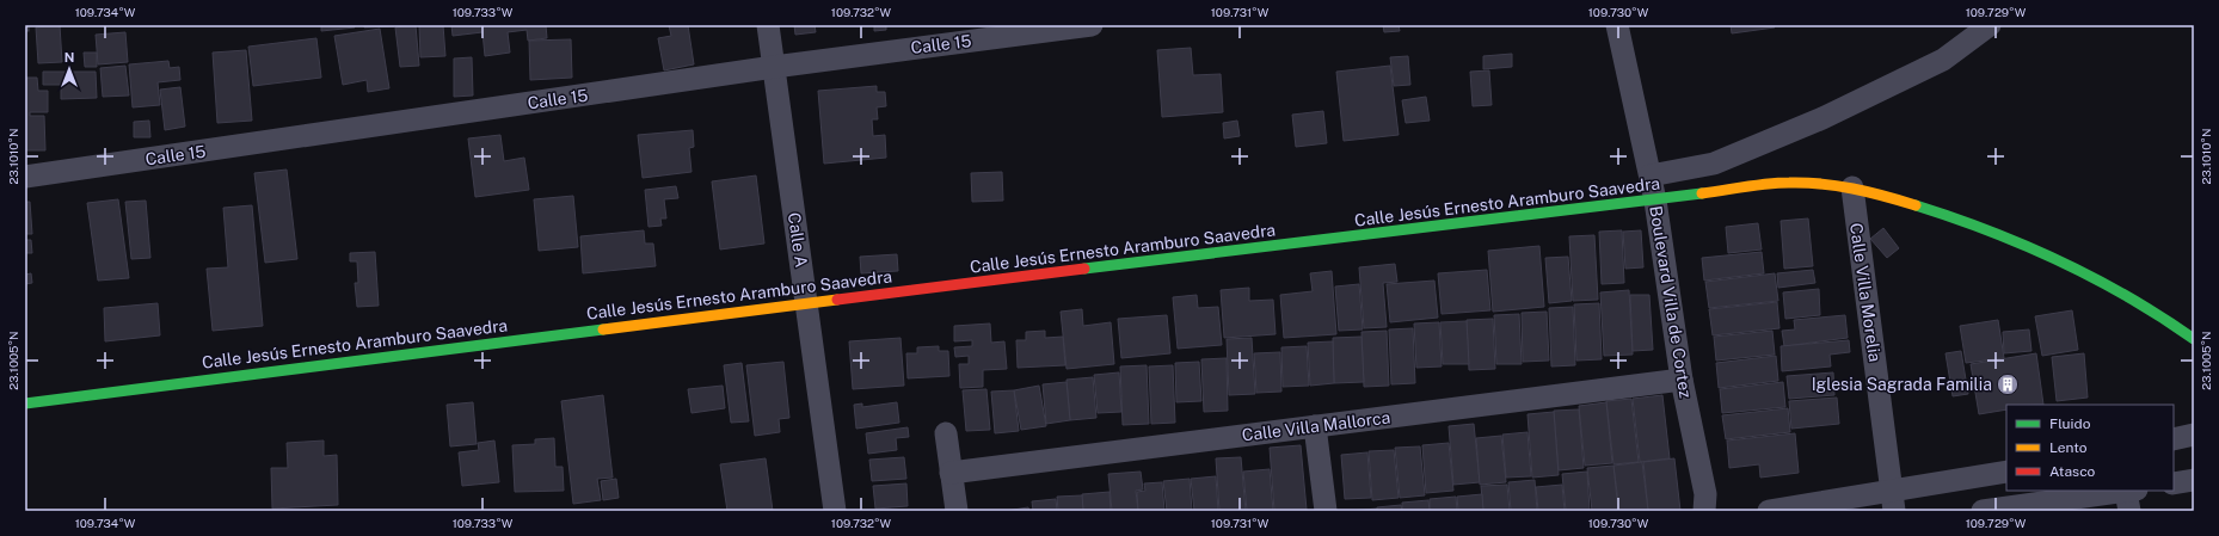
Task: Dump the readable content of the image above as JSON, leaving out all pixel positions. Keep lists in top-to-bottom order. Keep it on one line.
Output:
{"streets":{"street":["Calle 15","Calle Jesús Ernesto Aramburo Saavedra","Calle A","Calle Villa Morelia","Boulevard Villa de Cortez","Calle Villa Mallorca"]},"crossings":[["Calle 15","Calle A"],["Calle Jesús Ernesto Aramburo Saavedra","Calle A"],["Calle Jesús Ernesto Aramburo Saavedra","Calle Villa Morelia"],["Calle Jesús Ernesto Aramburo Saavedra","Boulevard Villa de Cortez"],["Boulevard Villa de Cortez","Calle Villa Mallorca"]],"places":{"building":["Iglesia Sagrada Familia"]},"legend":["Fluido","Lento","Atasco"],"north":"top","coordinates":["109.734°W","109.733°W","109.732°W","109.731°W","109.730°W","109.729°W","23.1010°N","23.1005°N"]}
